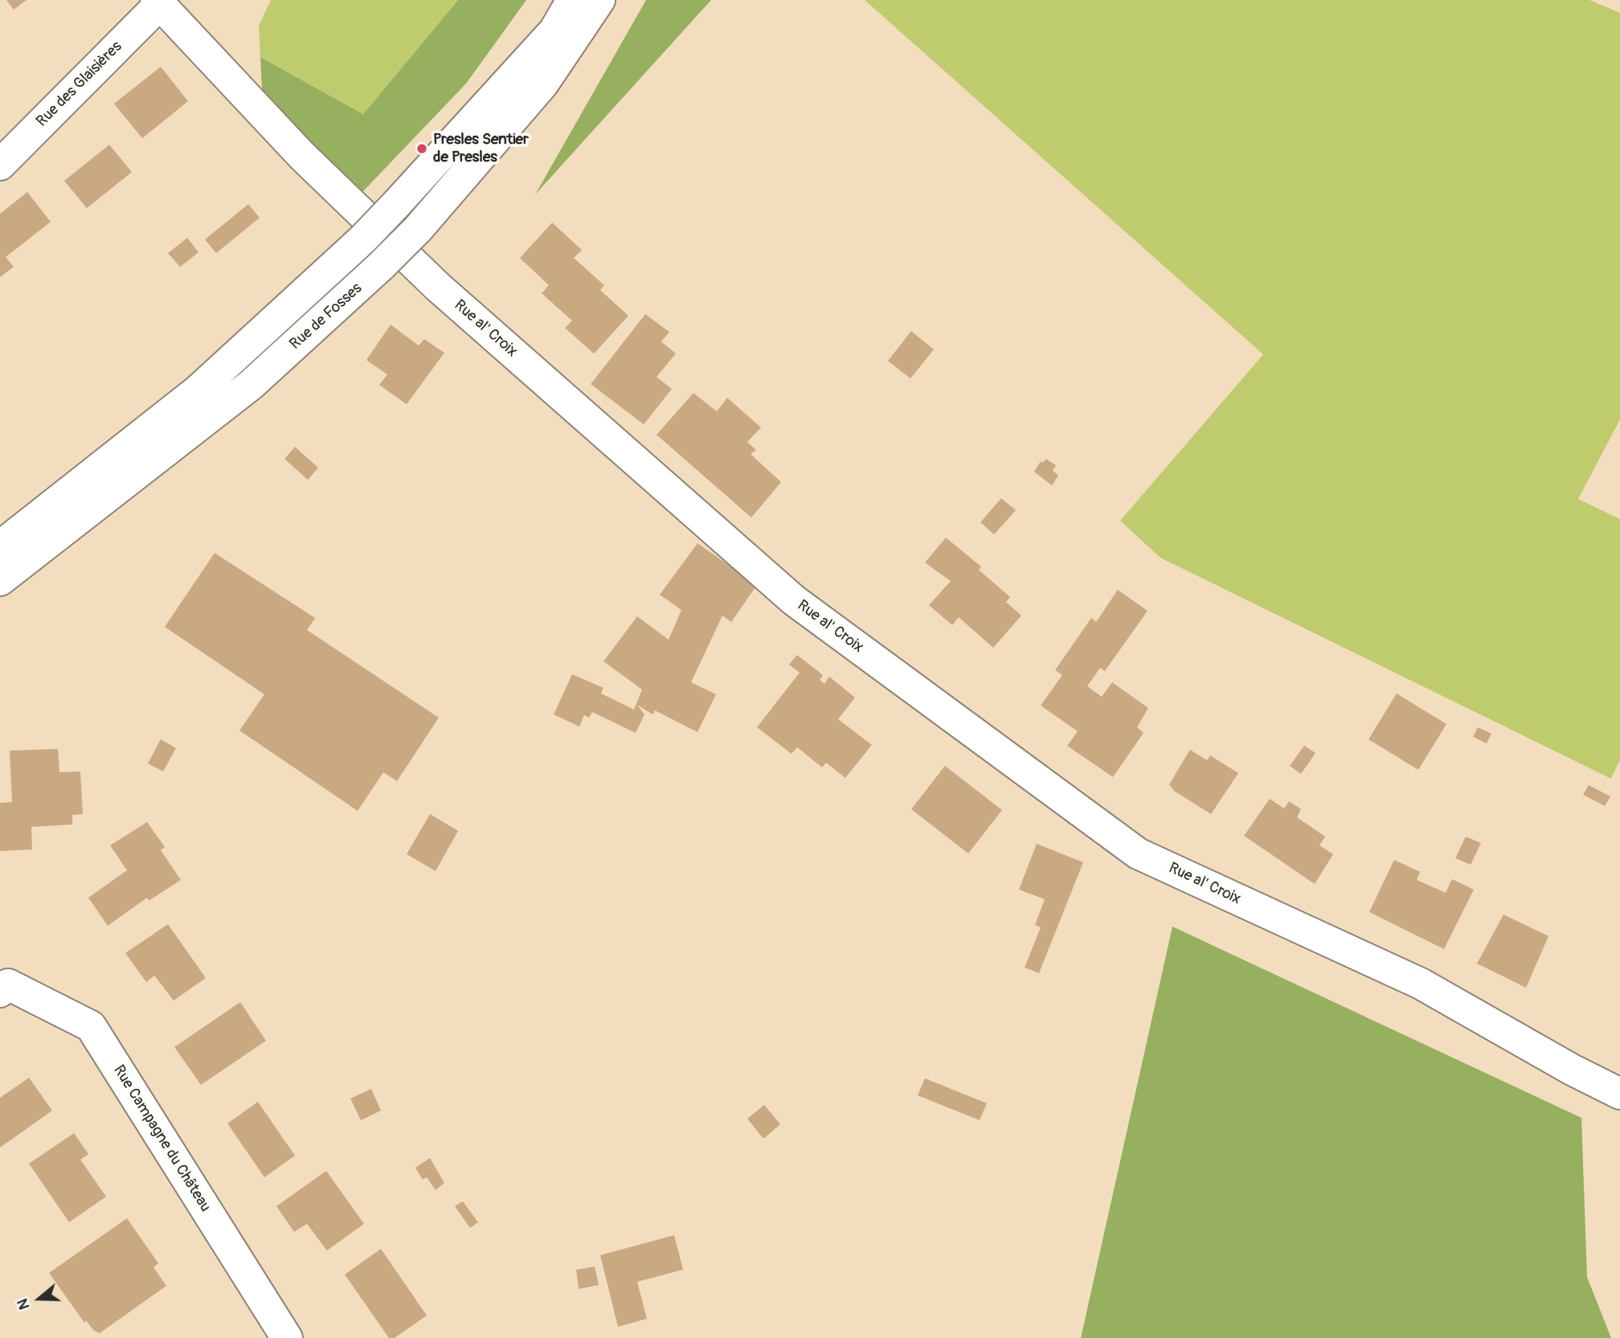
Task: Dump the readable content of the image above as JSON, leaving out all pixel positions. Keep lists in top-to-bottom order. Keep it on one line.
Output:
{"streets":{"street":["Rue des Glaisières","Rue de Fosses","Rue al' Croix","Rue Campagne du Château"]},"crossings":[["Rue des Glaisières","Rue al' Croix"]],"places":["Presles Sentier de Presles"],"north":"left"}
